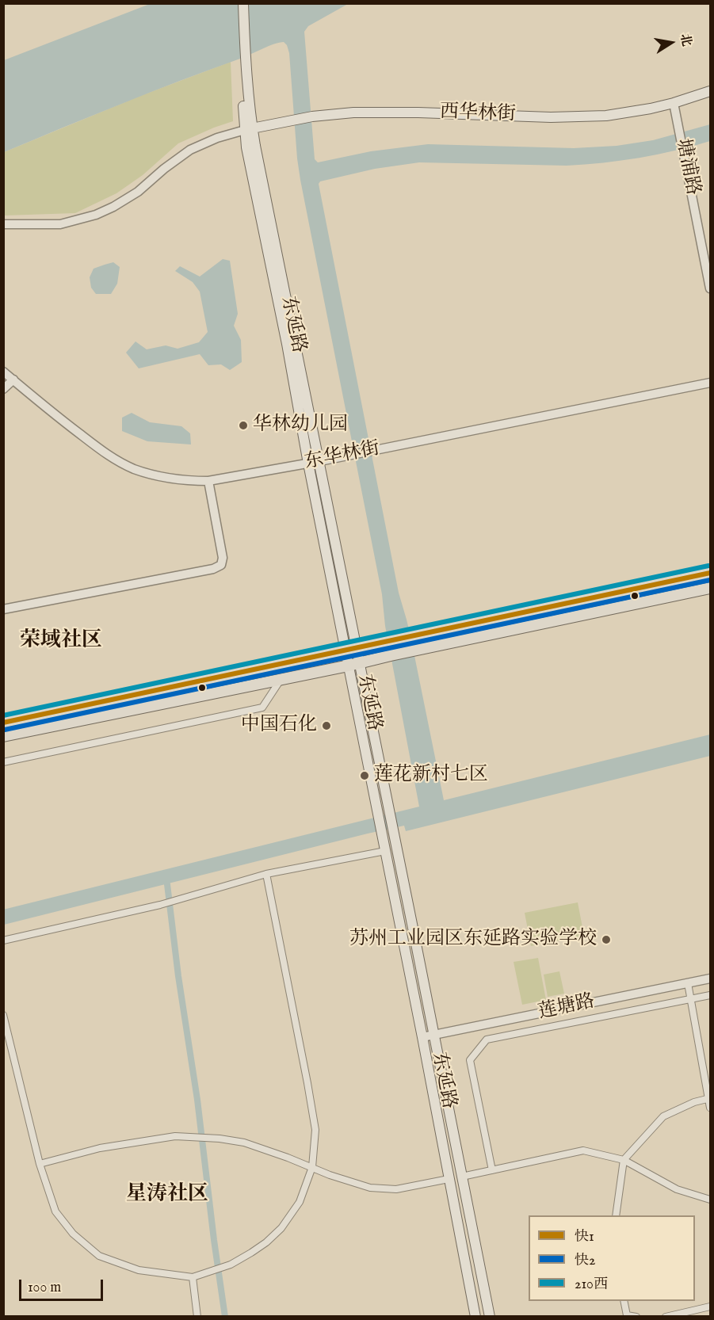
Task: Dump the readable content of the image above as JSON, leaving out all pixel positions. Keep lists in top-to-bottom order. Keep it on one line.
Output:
{"streets":{"main road":["西华林街","东延路"],"street":["塘浦路","东华林街","莲塘路"]},"crossings":[["西华林街","塘浦路"],["西华林街","东延路"],["东延路","东华林街"],["东延路","莲塘路"]],"districts":["荣域社区","星涛社区"],"places":["华林幼儿园","中国石化","莲花新村七区","苏州工业园区东延路实验学校"],"lines":["transit line 210西","transit line 快1","transit line 快2"],"legend":["快1","快2","210西"],"scale_bar":"100 m","north":"right"}
